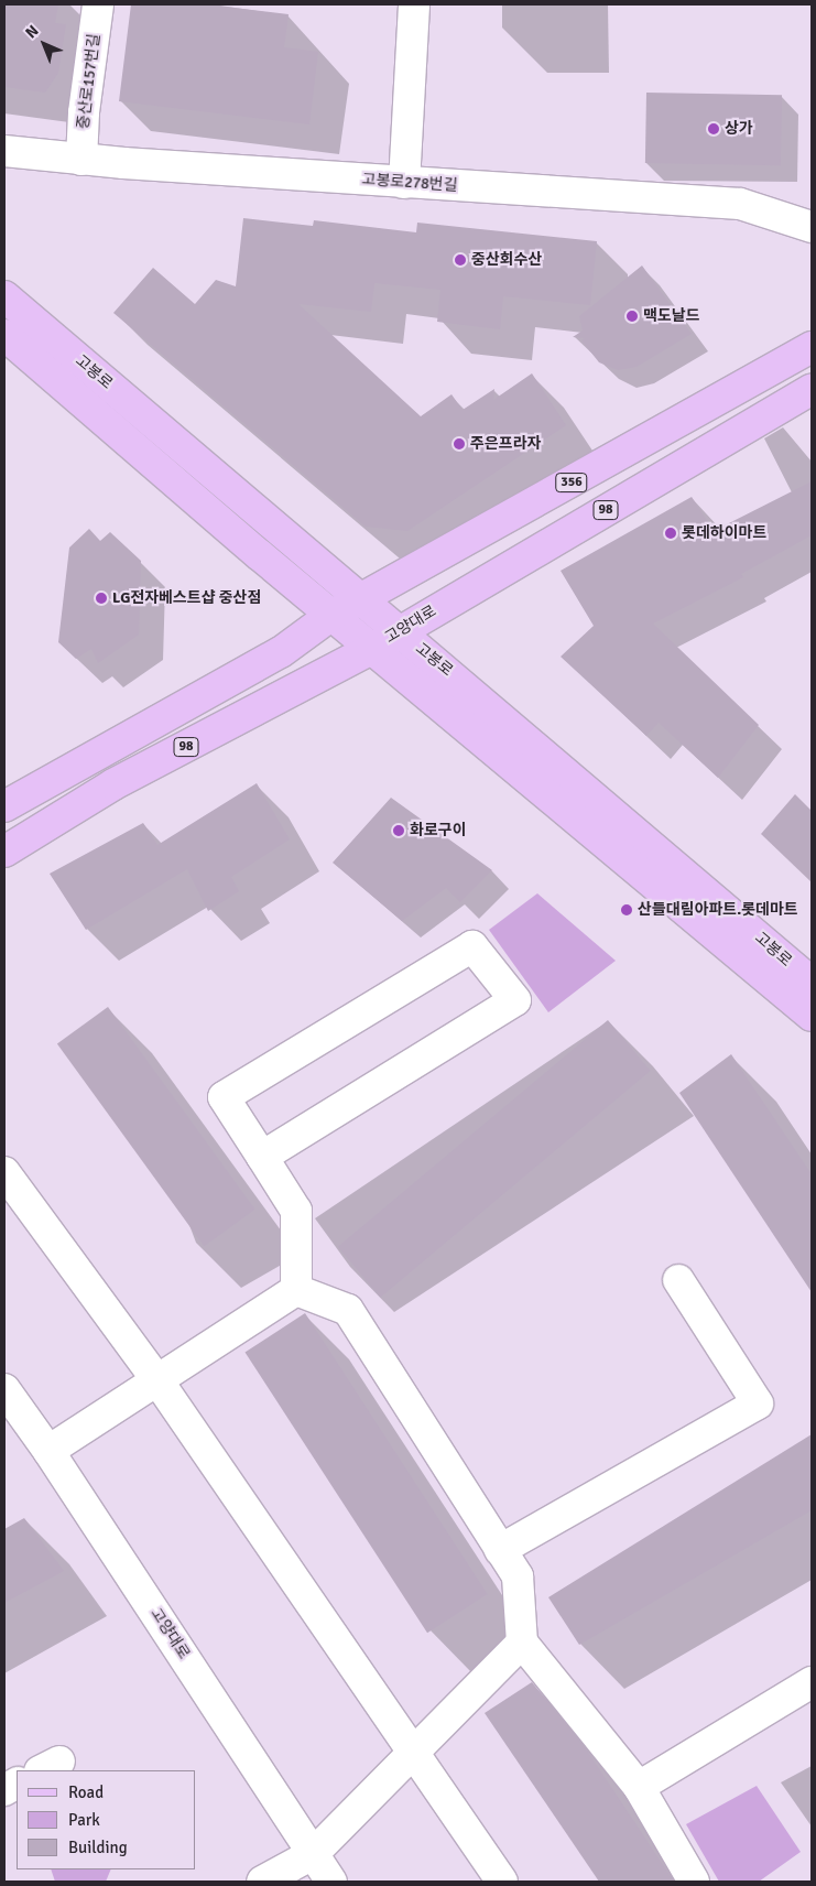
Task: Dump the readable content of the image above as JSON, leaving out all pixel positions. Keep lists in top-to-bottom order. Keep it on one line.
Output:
{"streets":{"main road":["고봉로","356","98","고양대로"],"street":["중산로157번길","고봉로278번길"]},"crossings":[["중산로157번길","고봉로278번길"],["고봉로","356"],["고봉로","98"],["고봉로","고양대로"],["356","98"]],"places":["상가","중산회수산","맥도날드","주은프라자","롯데하이마트","LG전자베스트샵 중산점","화로구이","산들대림아파트.롯데마트"],"legend":["Road","Park","Building"],"north":"top left"}
